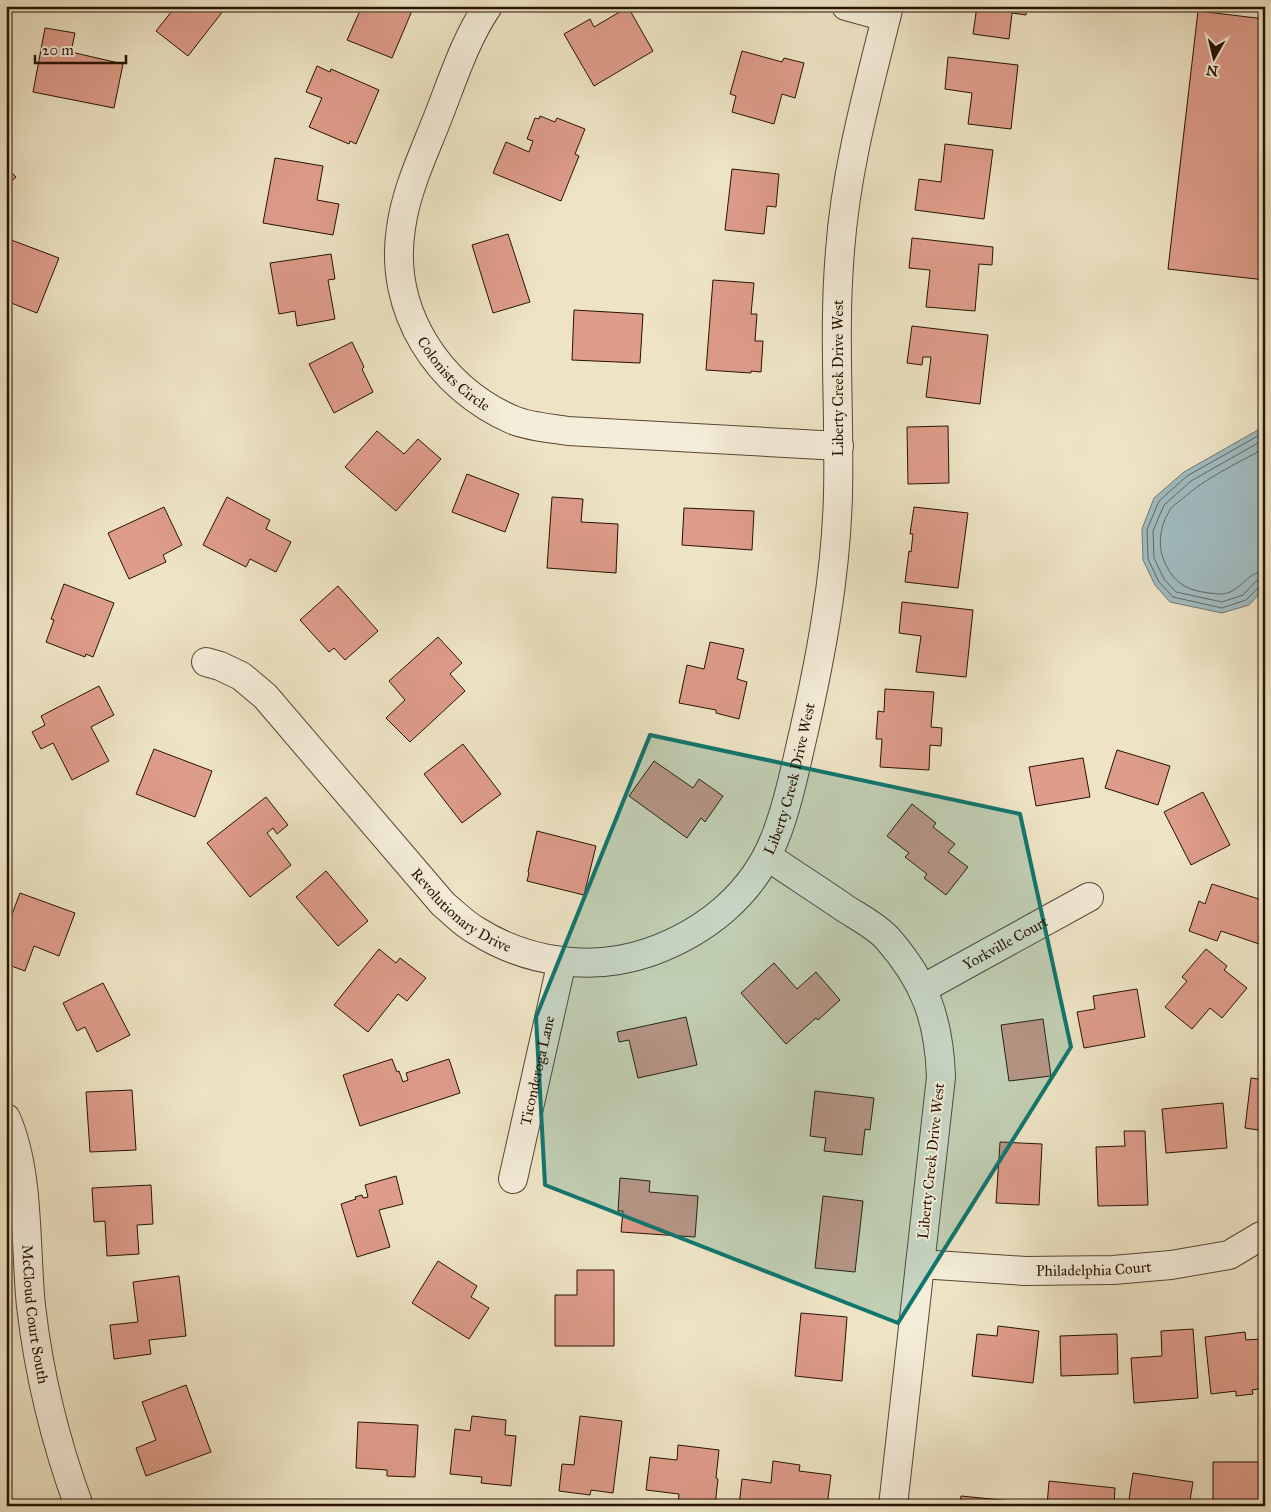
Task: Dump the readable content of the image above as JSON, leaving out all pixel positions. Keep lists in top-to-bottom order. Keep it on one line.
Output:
{"streets":{"street":["Colonists Circle","Liberty Creek Drive West","Revolutionary Drive","Yorkville Court","Ticonderoga Lane","Philadelphia Court","McCloud Court South"]},"crossings":[["Colonists Circle","Liberty Creek Drive West"],["Liberty Creek Drive West","Revolutionary Drive"],["Liberty Creek Drive West","Yorkville Court"],["Liberty Creek Drive West","Philadelphia Court"],["Revolutionary Drive","Ticonderoga Lane"]],"scale_bar":"20 m","north":"bottom"}
